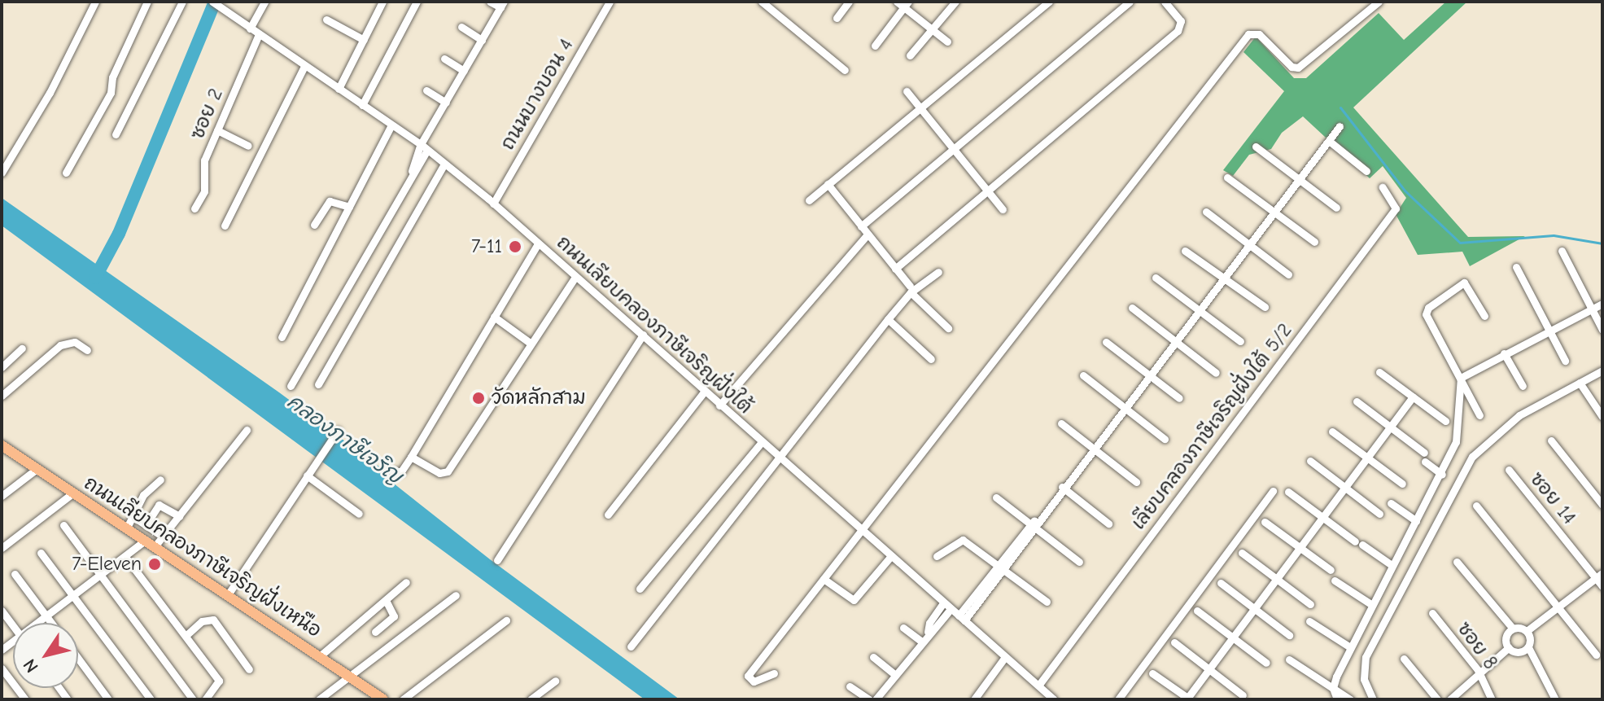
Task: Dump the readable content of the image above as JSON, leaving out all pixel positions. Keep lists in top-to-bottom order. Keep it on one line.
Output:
{"streets":{"main road":["ถนนเลียบคลองภาษีเจริญฝั่งเหนือ"],"street":["ถนนบางบอน 4","ซอย 2","ถนนเลียบคลองภาษีเจริญฝั่งใต้","เลียบคลองภาษีเจริญฝั่งใต้ 5/2","ซอย 14","ซอย 8"]},"crossings":[["ถนนบางบอน 4","ถนนเลียบคลองภาษีเจริญฝั่งใต้"],["ซอย 2","ถนนเลียบคลองภาษีเจริญฝั่งใต้"],["ถนนเลียบคลองภาษีเจริญฝั่งใต้","เลียบคลองภาษีเจริญฝั่งใต้ 5/2"]],"water":["คลองภาษีเจริญ"],"places":["7-11","วัดหลักสาม","7-Eleven"],"north":"bottom left"}
